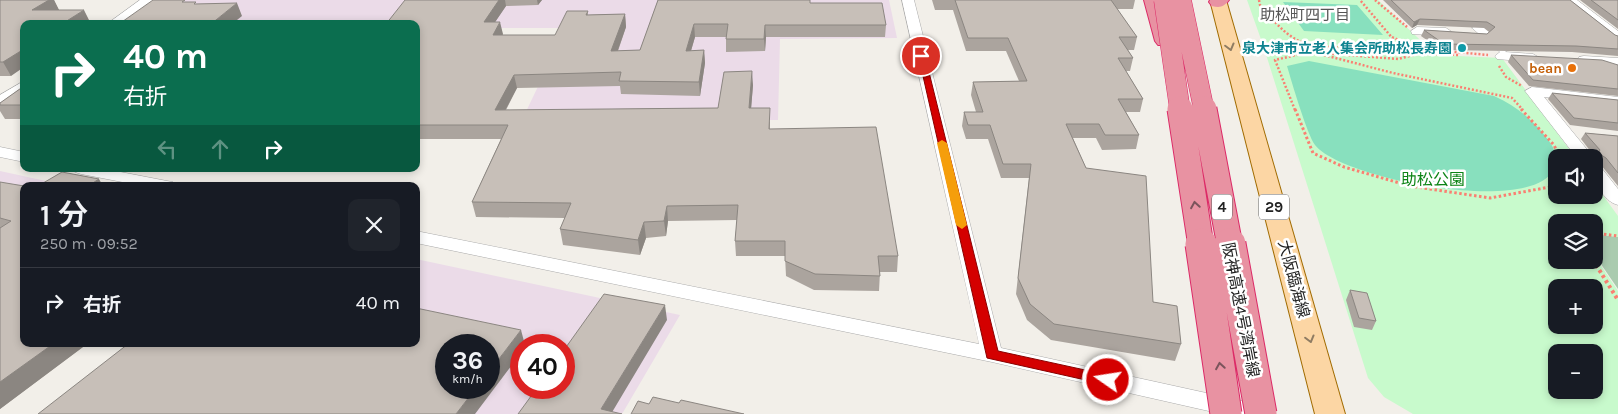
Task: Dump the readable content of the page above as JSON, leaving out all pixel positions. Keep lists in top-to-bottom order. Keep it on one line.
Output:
{"streets":{"highway":["4","阪神高速4号湾岸線"],"main road":["29","大阪臨海線"]},"districts":["助松町四丁目"],"parks":["助松公園"],"places":["泉大津市立老人集会所助松長寿園","bean"],"page":{"turn":["40 m","右折"],"map_buttons":["+","−"],"heading":["1 分","250 m · 09:52"],"list":[{"name":"右折","value":"40 m"}],"speed":"36 km/h","limit":"40"}}
